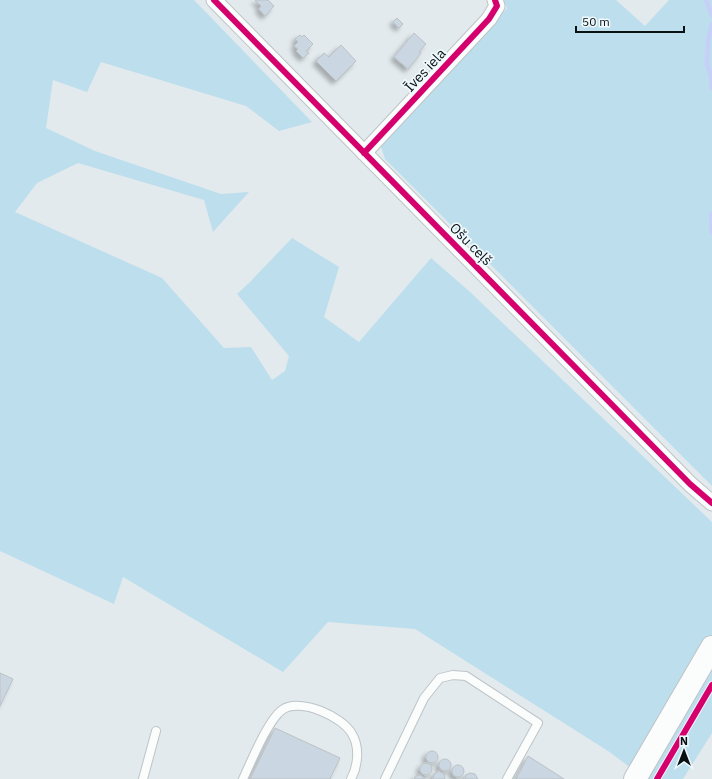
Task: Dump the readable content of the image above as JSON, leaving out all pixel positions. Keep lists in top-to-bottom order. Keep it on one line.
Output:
{"streets":{"street":["Īves iela","Ošu ceļš"]},"crossings":[["Īves iela","Ošu ceļš"]],"scale_bar":"50 m","north":"top"}
